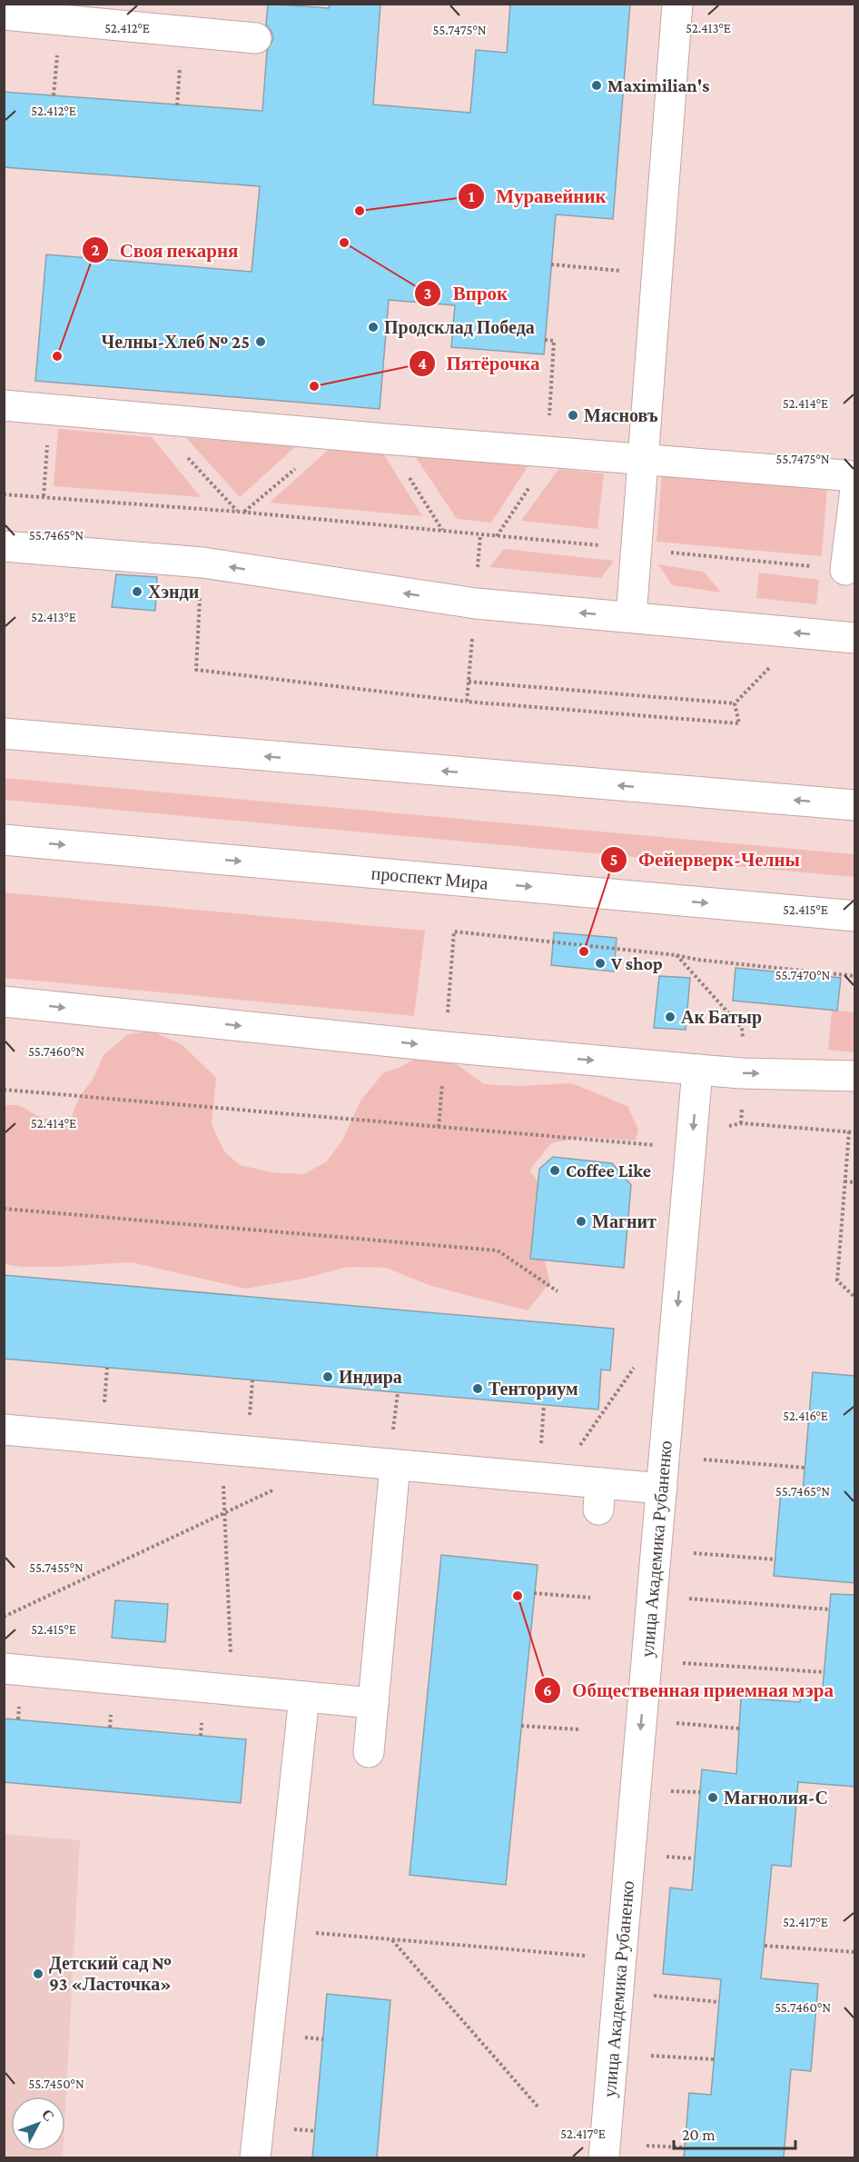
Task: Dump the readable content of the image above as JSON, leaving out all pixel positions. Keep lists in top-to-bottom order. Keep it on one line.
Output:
{"streets":{"street":["проспект Мира","улица Академика Рубаненко"]},"places":["Maximilian's","Муравейник","Впрок","Продсклад Победа","Челны-Хлеб № 25","Своя пекарня","Пятёрочка","Мясновъ","Хэнди","Фейерверк-Челны","V shop","Ак Батыр","Coffee Like","Магнит","Индира","Тенториум","Общественная приемная мэра","Магнолия-С","Детский сад № 93 «Ласточка»"],"scale_bar":"20 m","north":"top right","coordinates":["52.412°E","52.413°E","55.7475°N","52.414°E","55.7465°N","52.415°E","55.7470°N","55.7460°N","52.416°E","55.7455°N","52.417°E","55.7450°N"]}
